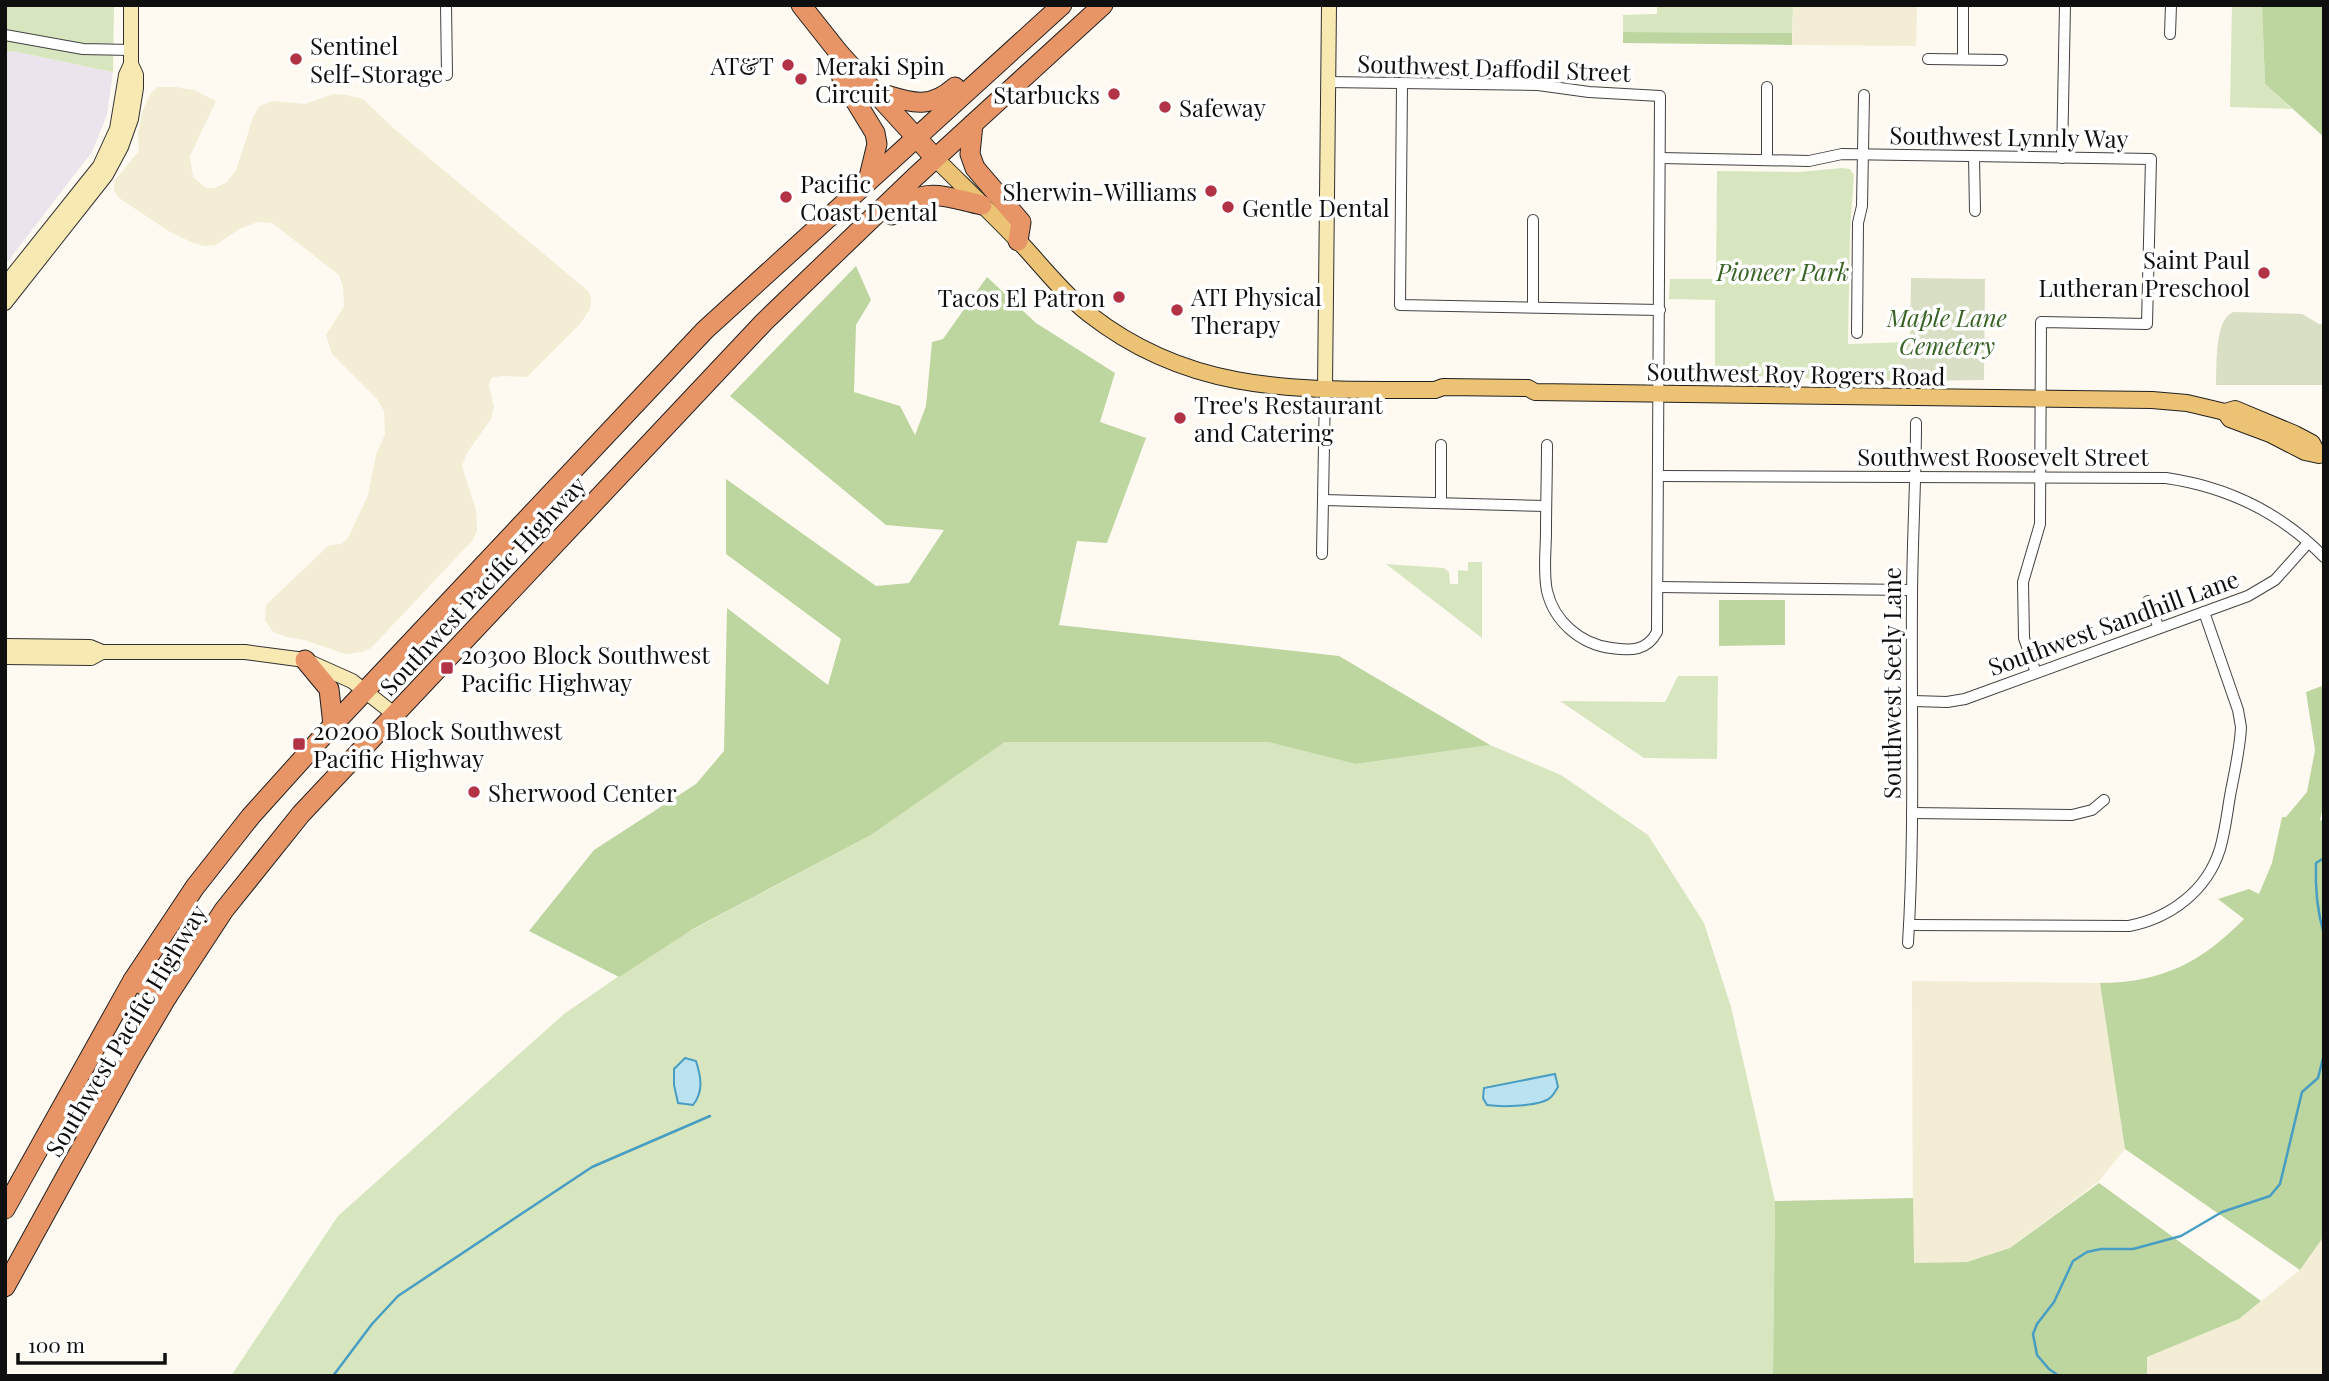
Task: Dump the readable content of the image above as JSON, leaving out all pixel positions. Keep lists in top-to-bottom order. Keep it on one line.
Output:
{"streets":{"highway":["Southwest Pacific Highway"],"main road":["Southwest Roy Rogers Road"],"street":["Southwest Daffodil Street","Southwest Lynnly Way","Southwest Roosevelt Street","Southwest Sandhill Lane","Southwest Seely Lane"]},"crossings":[["Southwest Daffodil Street","Southwest Lynnly Way"],["Southwest Lynnly Way","Southwest Roy Rogers Road"],["Southwest Lynnly Way","Southwest Roosevelt Street"],["Southwest Lynnly Way","Southwest Sandhill Lane"],["Southwest Roy Rogers Road","Southwest Pacific Highway"],["Southwest Roosevelt Street","Southwest Sandhill Lane"],["Southwest Roosevelt Street","Southwest Seely Lane"],["Southwest Sandhill Lane","Southwest Seely Lane"]],"parks":["Pioneer Park","Maple Lane Cemetery"],"places":{"other":["Sentinel Self-Storage","AT&T","Meraki Spin Circuit","Starbucks","Safeway","Sherwin-Williams","Pacific Coast Dental","Gentle Dental","Saint Paul Lutheran Preschool","Tacos El Patron","ATI Physical Therapy","Tree's Restaurant and Catering","Sherwood Center"],"transit":["20300 Block Southwest Pacific Highway","20200 Block Southwest Pacific Highway"]},"scale_bar":"100 m"}
